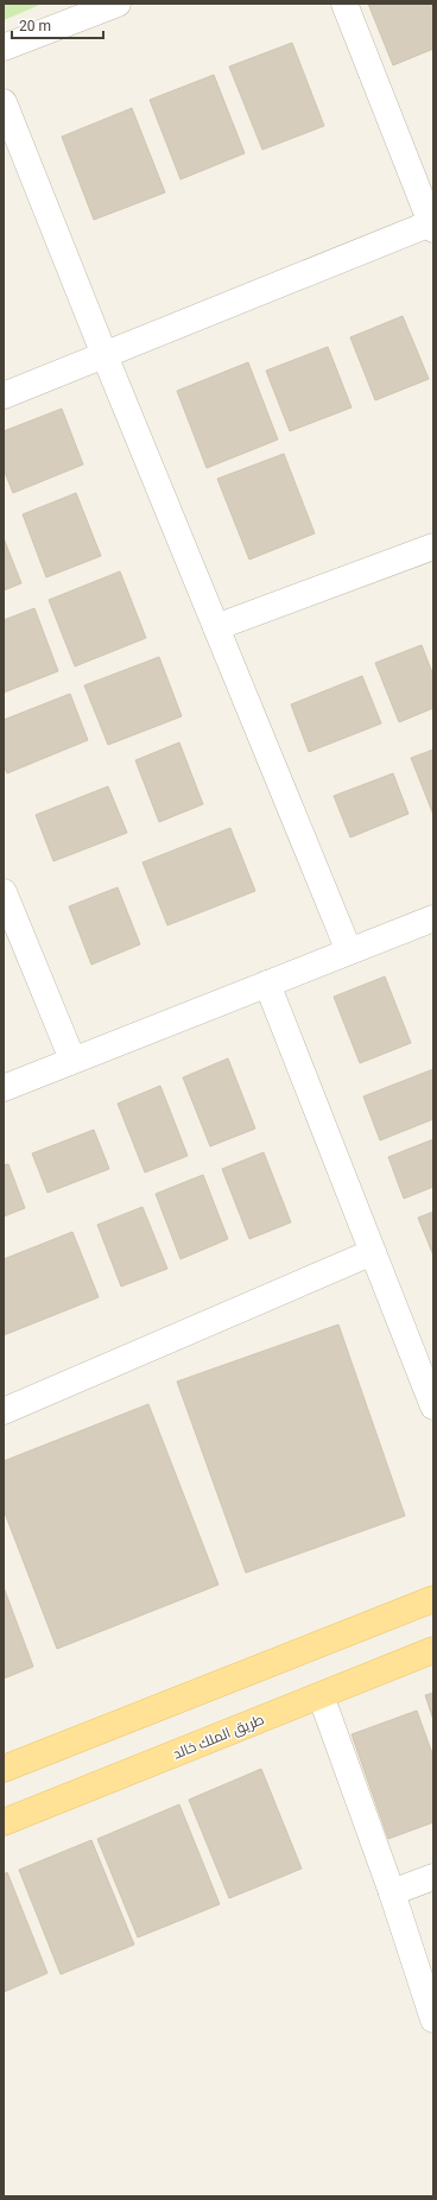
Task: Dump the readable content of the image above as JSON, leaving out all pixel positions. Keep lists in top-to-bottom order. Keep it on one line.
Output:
{"streets":{"main road":["طريق الملك خالد"]},"scale_bar":"20 m"}
